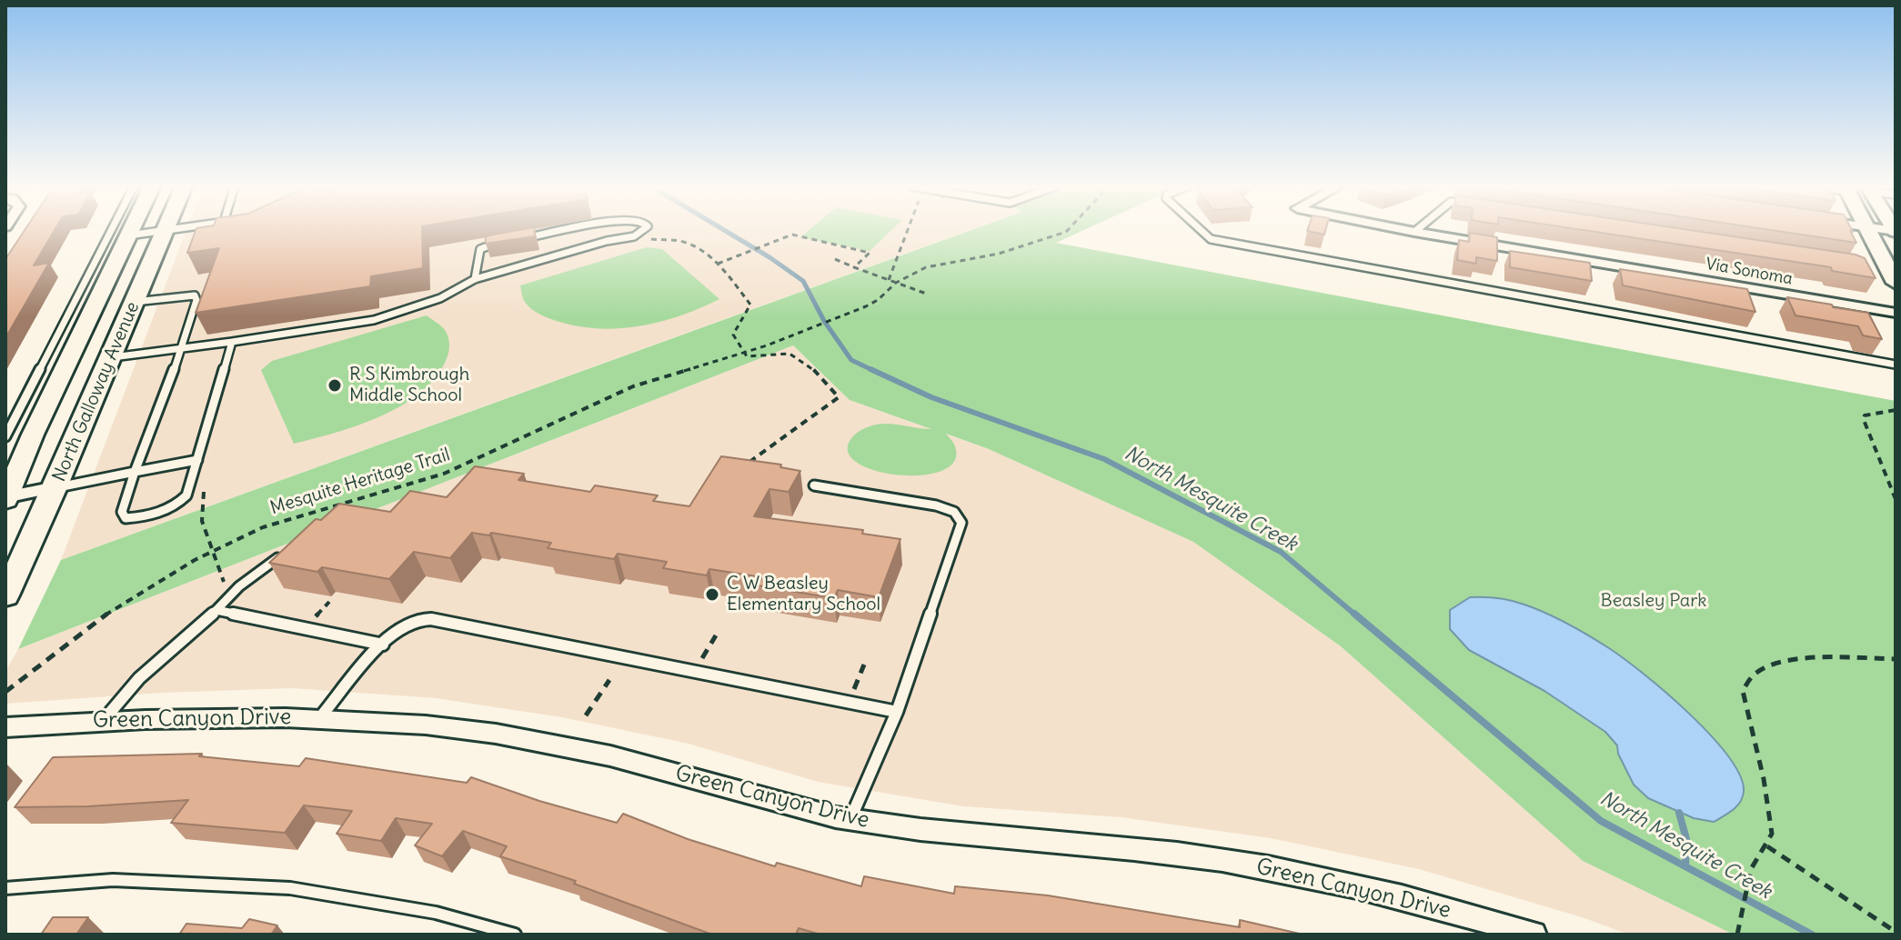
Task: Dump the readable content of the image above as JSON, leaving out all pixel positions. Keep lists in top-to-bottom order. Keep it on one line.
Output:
{"streets":{"main road":["North Galloway Avenue"],"street":["Via Sonoma","Green Canyon Drive"],"path":["Mesquite Heritage Trail"]},"water":["North Mesquite Creek"],"parks":["Beasley Park"],"places":["R S Kimbrough Middle School","C W Beasley Elementary School"]}
